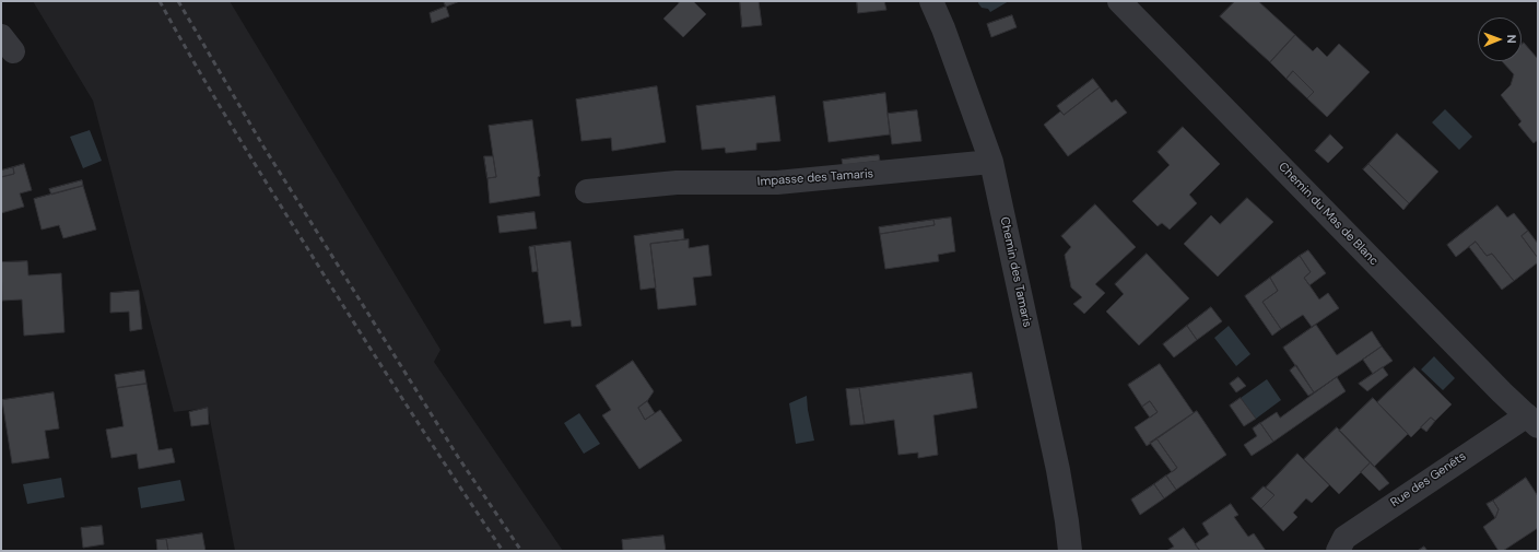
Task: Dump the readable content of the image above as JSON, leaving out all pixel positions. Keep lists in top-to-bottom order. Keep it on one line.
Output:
{"streets":{"street":["Impasse des Tamaris","Chemin du Mas de Blanc","Chemin des Tamaris","Rue des Genêts"]},"crossings":[["Impasse des Tamaris","Chemin des Tamaris"],["Chemin du Mas de Blanc","Rue des Genêts"]],"north":"right"}
